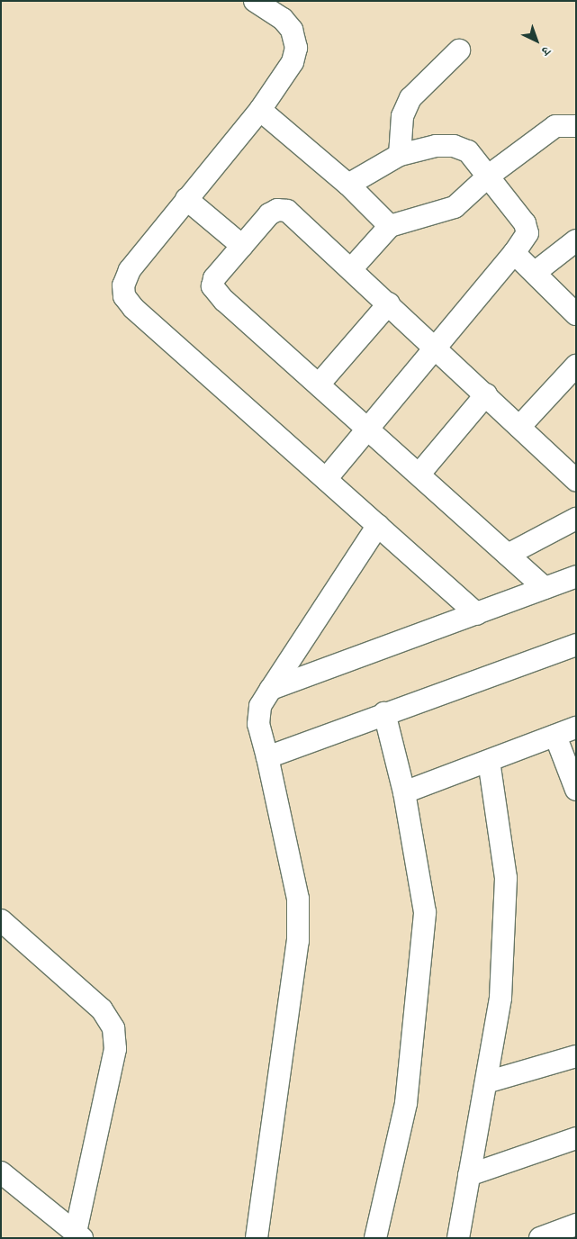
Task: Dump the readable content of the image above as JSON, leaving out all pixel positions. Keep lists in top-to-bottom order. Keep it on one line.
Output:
{"north":"bottom right"}
